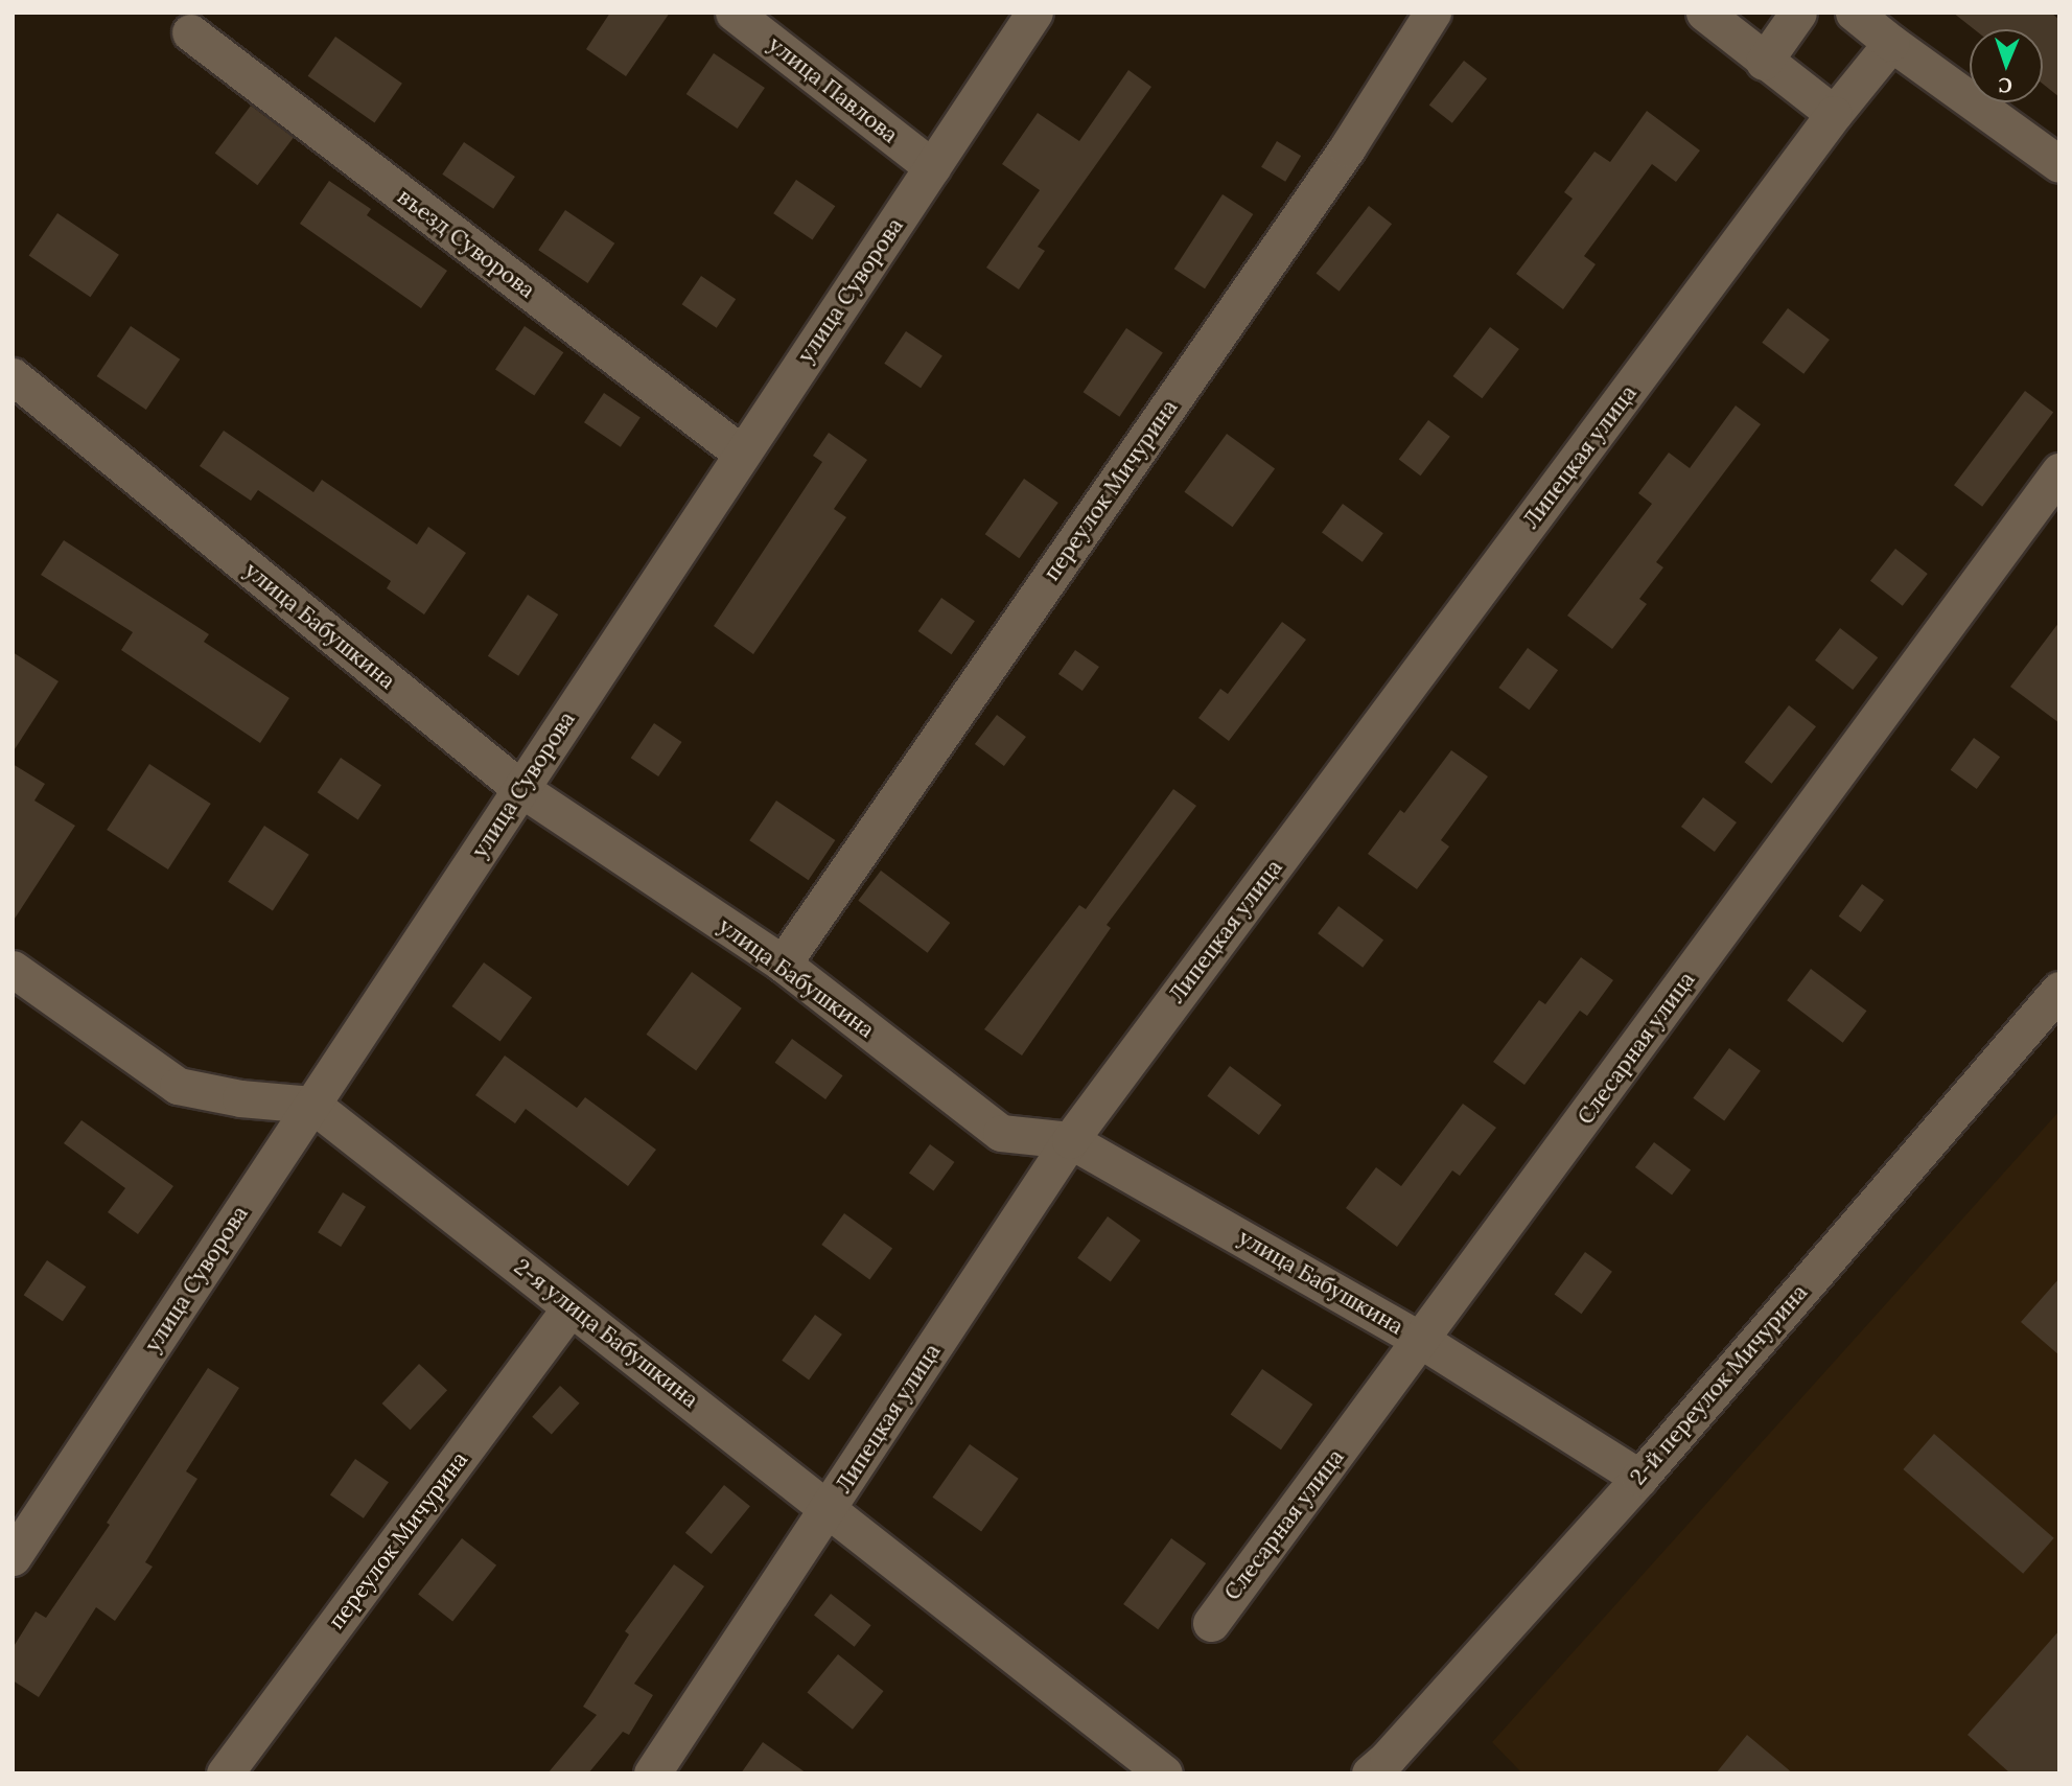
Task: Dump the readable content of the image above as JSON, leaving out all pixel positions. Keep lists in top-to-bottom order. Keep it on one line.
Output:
{"streets":{"street":["улица Павлова","въезд Суворова","улица Суворова","Липецкая улица","переулок Мичурина","улица Бабушкина","Слесарная улица","2-я улица Бабушкина","2-й переулок Мичурина"]},"crossings":[["улица Павлова","улица Суворова"],["въезд Суворова","улица Суворова"],["улица Суворова","улица Бабушкина"],["улица Суворова","2-я улица Бабушкина"],["Липецкая улица","улица Бабушкина"],["Липецкая улица","2-я улица Бабушкина"],["переулок Мичурина","улица Бабушкина"],["переулок Мичурина","2-я улица Бабушкина"],["улица Бабушкина","Слесарная улица"],["улица Бабушкина","2-й переулок Мичурина"]],"north":"bottom"}
